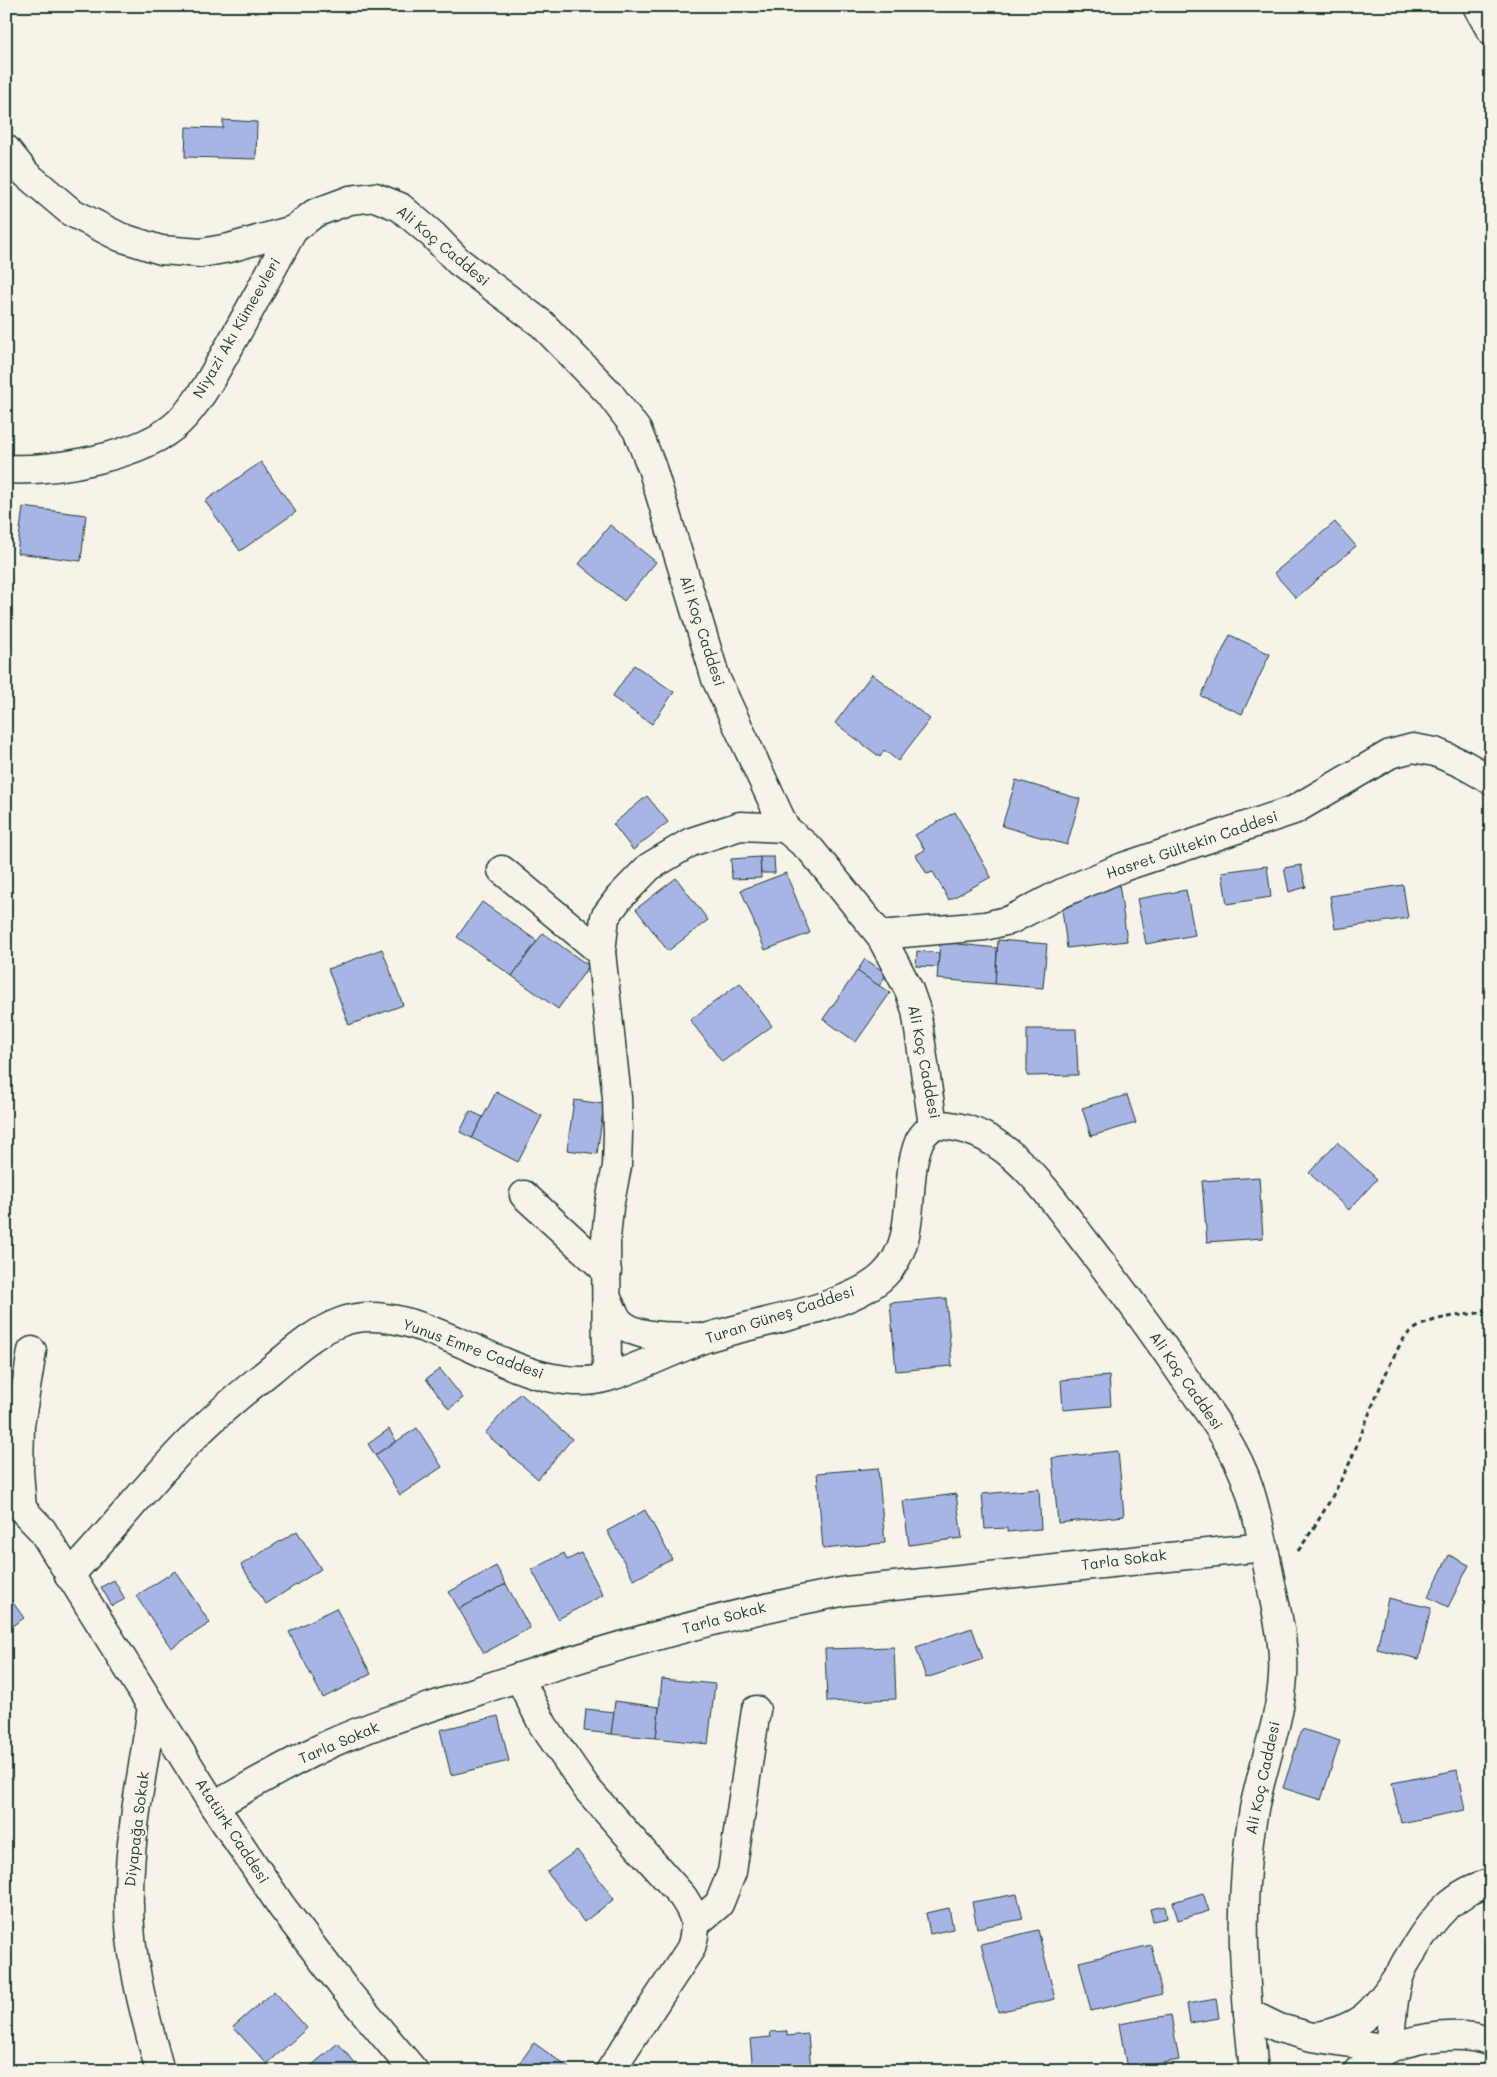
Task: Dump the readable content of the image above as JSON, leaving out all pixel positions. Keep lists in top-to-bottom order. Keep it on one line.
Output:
{"streets":{"street":["Ali Koç Caddesi","Niyazi Akı Kümeevleri","Hasret Gültekin Caddesi","Turan Güneş Caddesi","Yunus Emre Caddesi","Tarla Sokak","Diyapağa Sokak","Atatürk Caddesi"]},"crossings":[["Ali Koç Caddesi","Niyazi Akı Kümeevleri"],["Ali Koç Caddesi","Hasret Gültekin Caddesi"],["Ali Koç Caddesi","Turan Güneş Caddesi"],["Ali Koç Caddesi","Tarla Sokak"],["Turan Güneş Caddesi","Yunus Emre Caddesi"],["Yunus Emre Caddesi","Atatürk Caddesi"],["Tarla Sokak","Atatürk Caddesi"],["Diyapağa Sokak","Atatürk Caddesi"]]}
